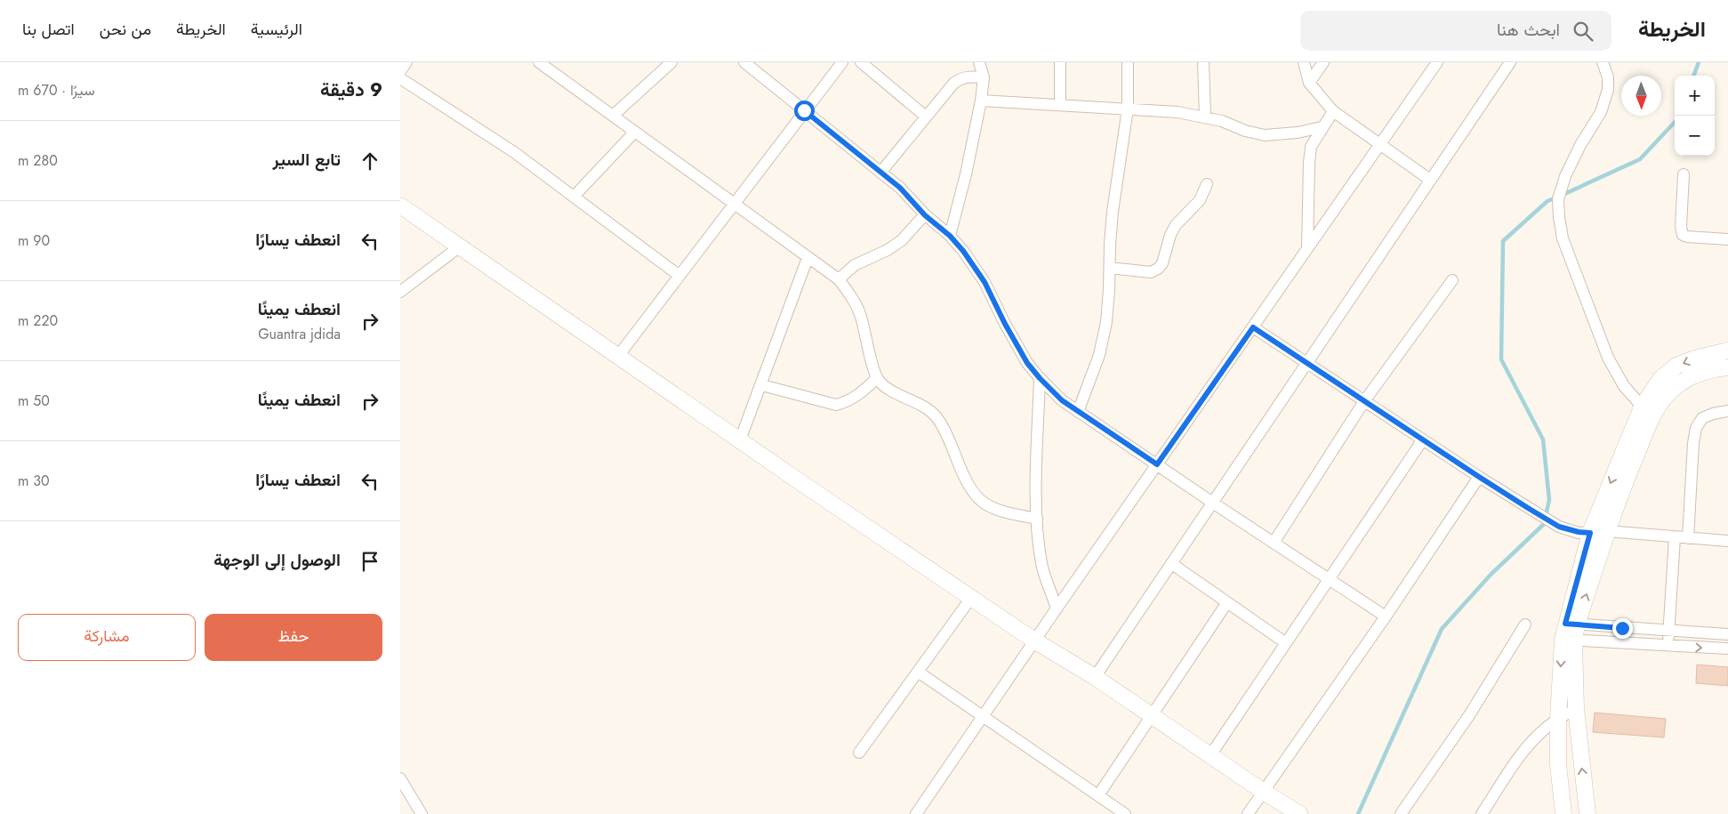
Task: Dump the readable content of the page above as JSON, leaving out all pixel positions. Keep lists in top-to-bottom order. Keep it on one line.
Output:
{"north":"bottom","page":{"header":"الخريطة","search":"ابحث هنا","nav":["الرئيسية","الخريطة","من نحن","اتصل بنا"],"heading":["9 دقيقة","سيرًا · 670 m"],"map_buttons":["+","−"],"list":[["تابع السير","280 m"],["انعطف يسارًا","90 m"],["انعطف يمينًا","Guantra jdida","220 m"],["انعطف يمينًا","50 m"],["انعطف يسارًا","30 m"],"الوصول إلى الوجهة"],"buttons":["حفظ","مشاركة"]}}
